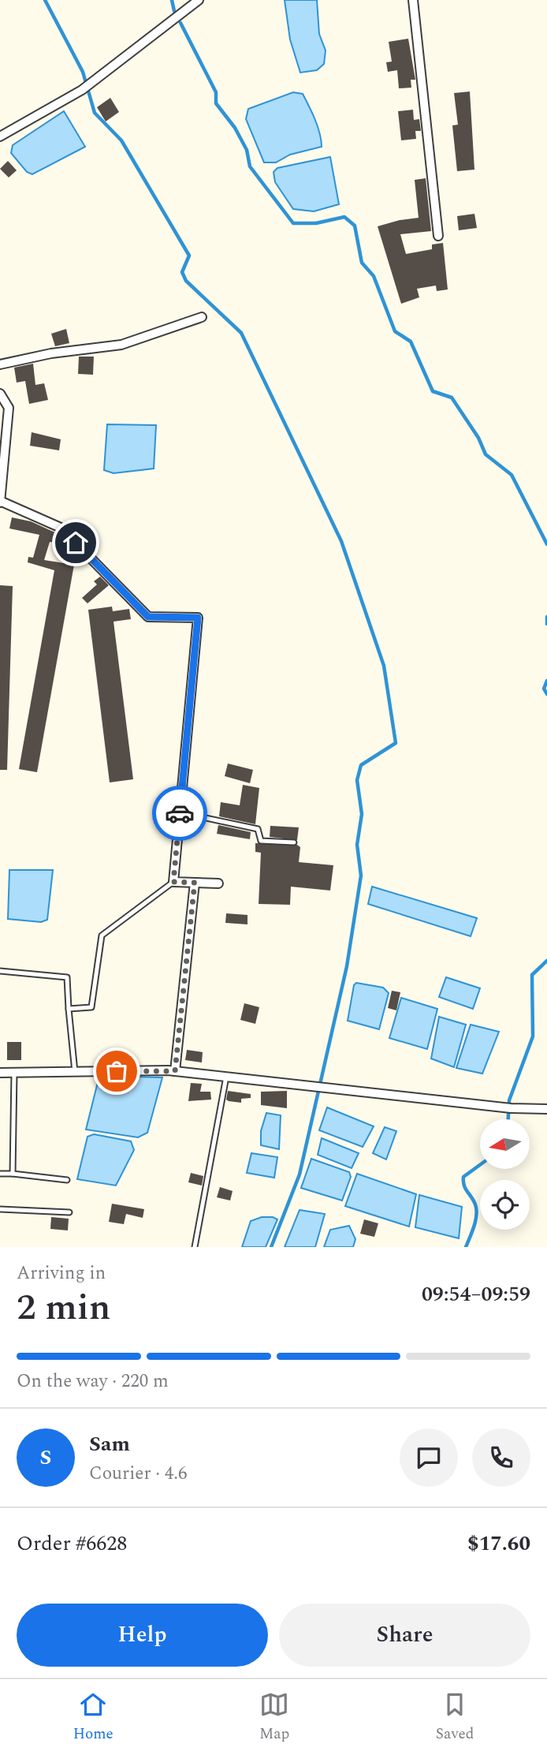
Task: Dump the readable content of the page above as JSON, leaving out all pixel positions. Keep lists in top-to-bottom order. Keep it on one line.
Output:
{"north":"left","page":{"heading":["2 min","Arriving in","09:54–09:59"],"panel":["Sam","Courier · 4.6","Order #6628","$17.60"],"bar":"On the way · 220 m","round":"S","buttons":["Help","Share"],"tabs":["Home","Map","Saved"]}}
